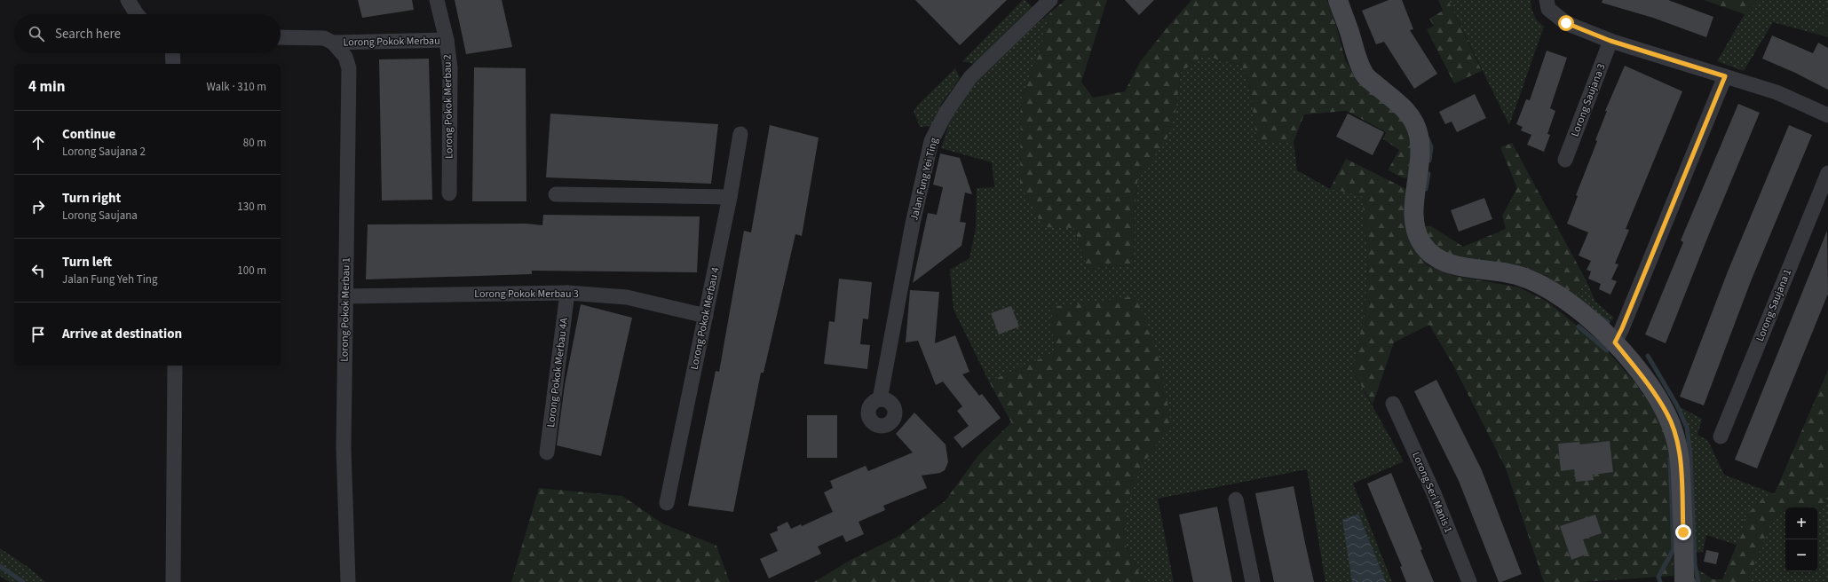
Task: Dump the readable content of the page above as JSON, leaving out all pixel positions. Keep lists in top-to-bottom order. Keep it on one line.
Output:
{"streets":{"street":["Lorong Pokok Merbau","Lorong Saujana 3","Lorong Pokok Merbau 2","Jalan Fung Yei Ting","Lorong Pokok Merbau 3","Lorong Saujana 1","Lorong Pokok Merbau 1","Lorong Pokok Merbau 4","Lorong Pokok Merbau 4A","Lorong Seri Manis 1"]},"crossings":[["Lorong Pokok Merbau","Lorong Pokok Merbau 2"],["Lorong Pokok Merbau","Lorong Pokok Merbau 1"],["Lorong Pokok Merbau 3","Lorong Pokok Merbau 1"],["Lorong Pokok Merbau 3","Lorong Pokok Merbau 4"],["Lorong Pokok Merbau 3","Lorong Pokok Merbau 4A"]],"page":{"search":"Search here","heading":["4 min","Walk · 310 m"],"list":[["Continue","Lorong Saujana 2","80 m"],["Turn right","Lorong Saujana","130 m"],["Turn left","Jalan Fung Yeh Ting","100 m"],"Arrive at destination"],"map_buttons":["+","−"]}}
